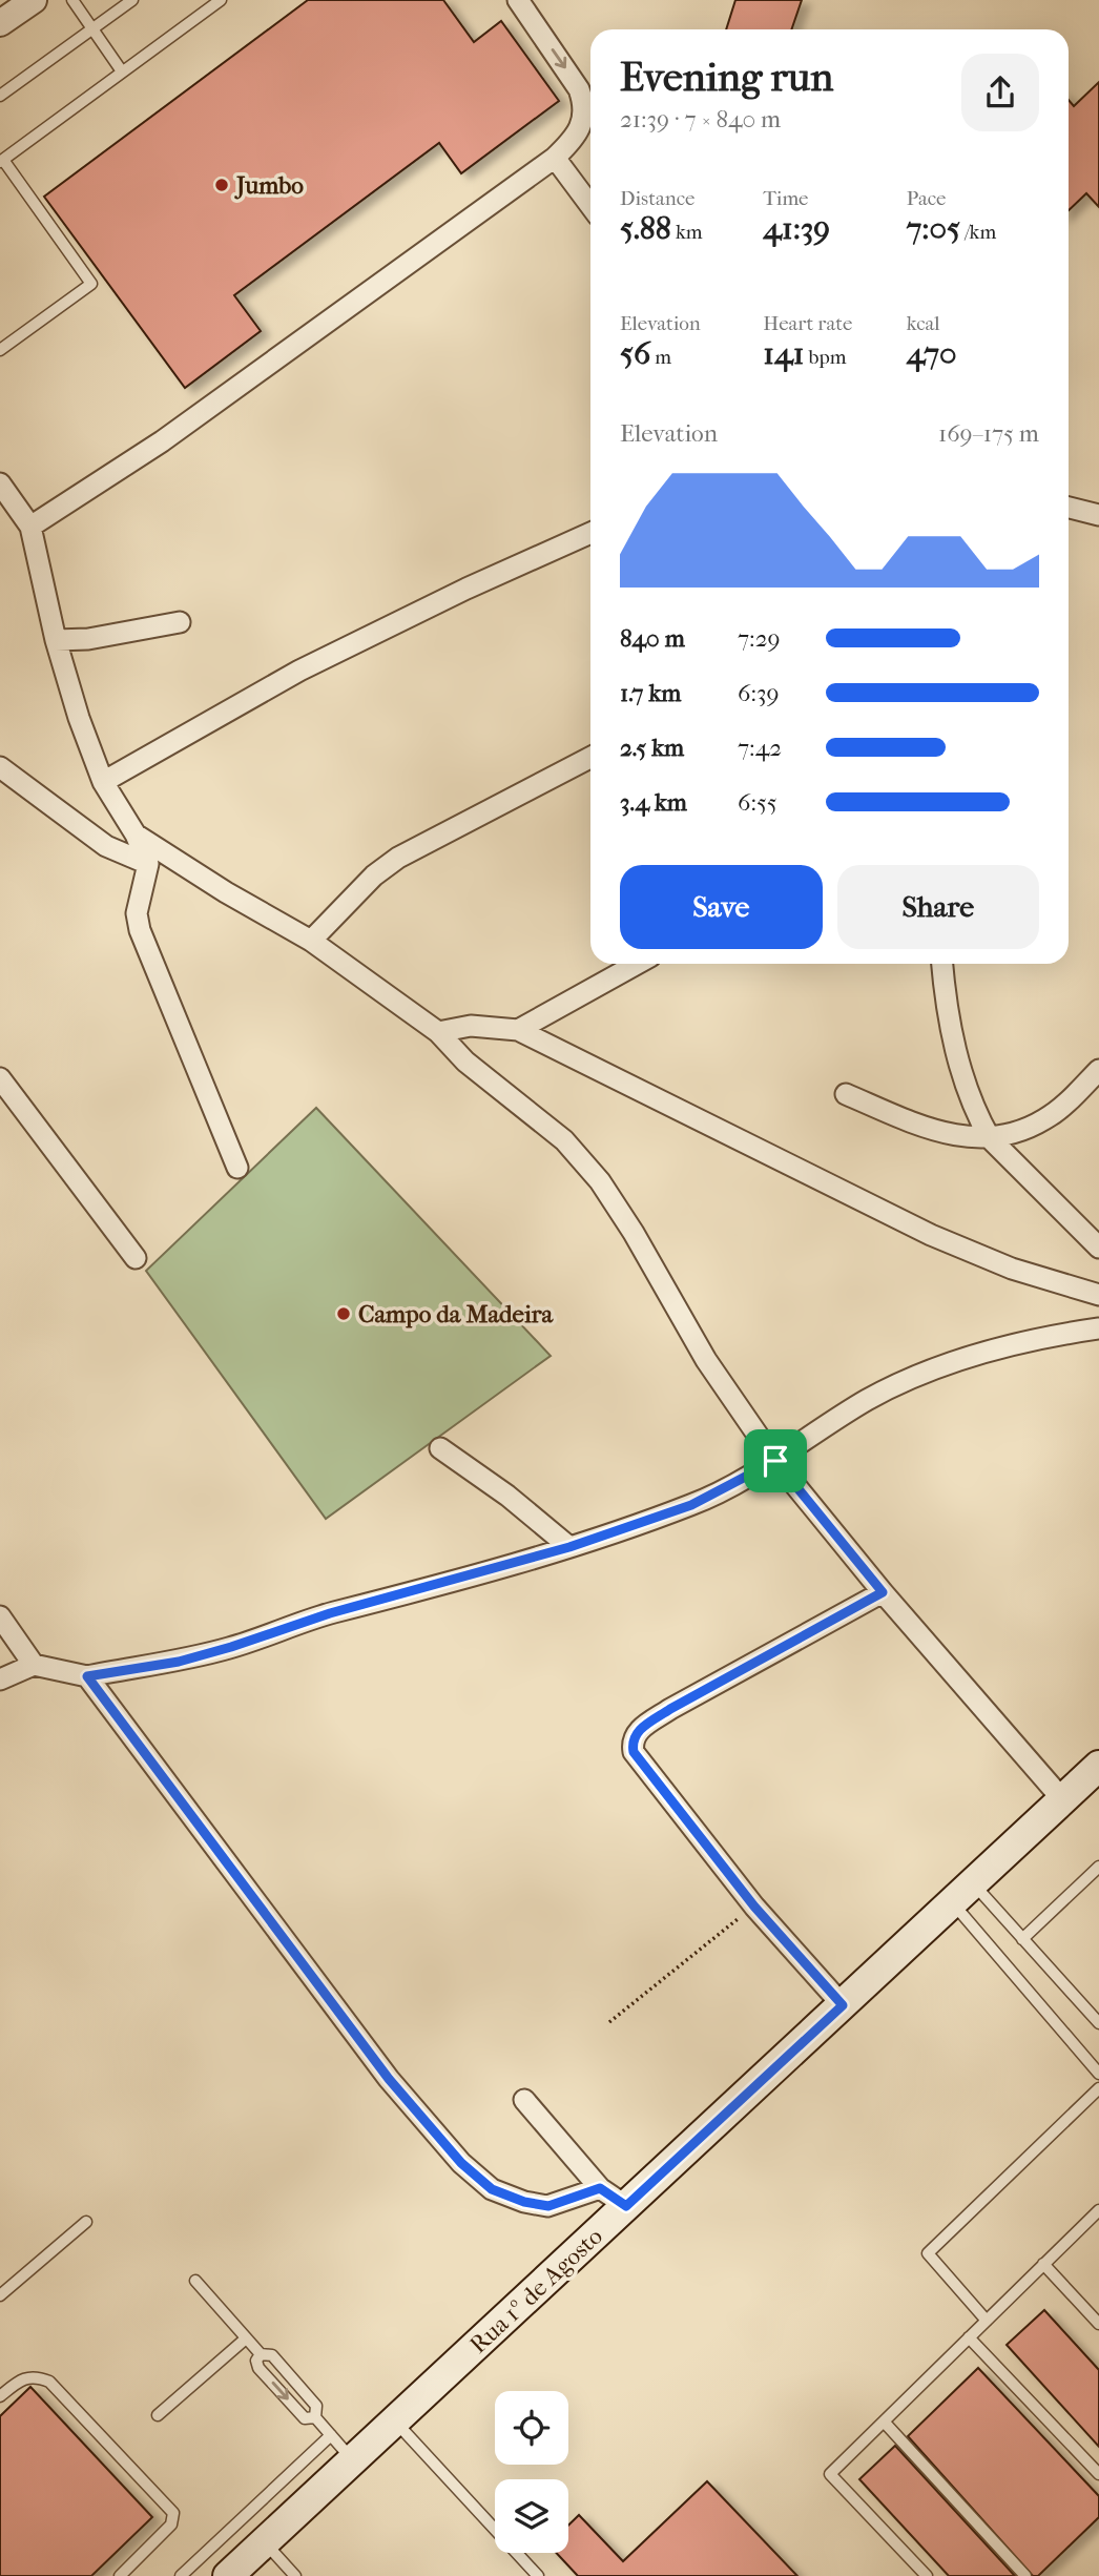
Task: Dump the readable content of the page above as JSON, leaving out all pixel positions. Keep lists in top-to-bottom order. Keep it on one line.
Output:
{"streets":{"main road":["Rua 1º de Agosto"]},"places":["Jumbo","Campo da Madeira"],"page":{"heading":["Evening run","21:39 · 7 × 840 m"],"stats":[["Distance","5.88 km"],["Time","41:39"],["Pace","7:05 /km"],["Elevation","56 m"],["Heart rate","141 bpm"],["kcal","470"]],"chart":["Elevation","169–175 m"],"list":[{"name":"840 m","note":"7:29"},{"name":"1.7 km","note":"6:39"},{"name":"2.5 km","note":"7:42"},{"name":"3.4 km","note":"6:55"}],"buttons":["Save","Share"]}}
